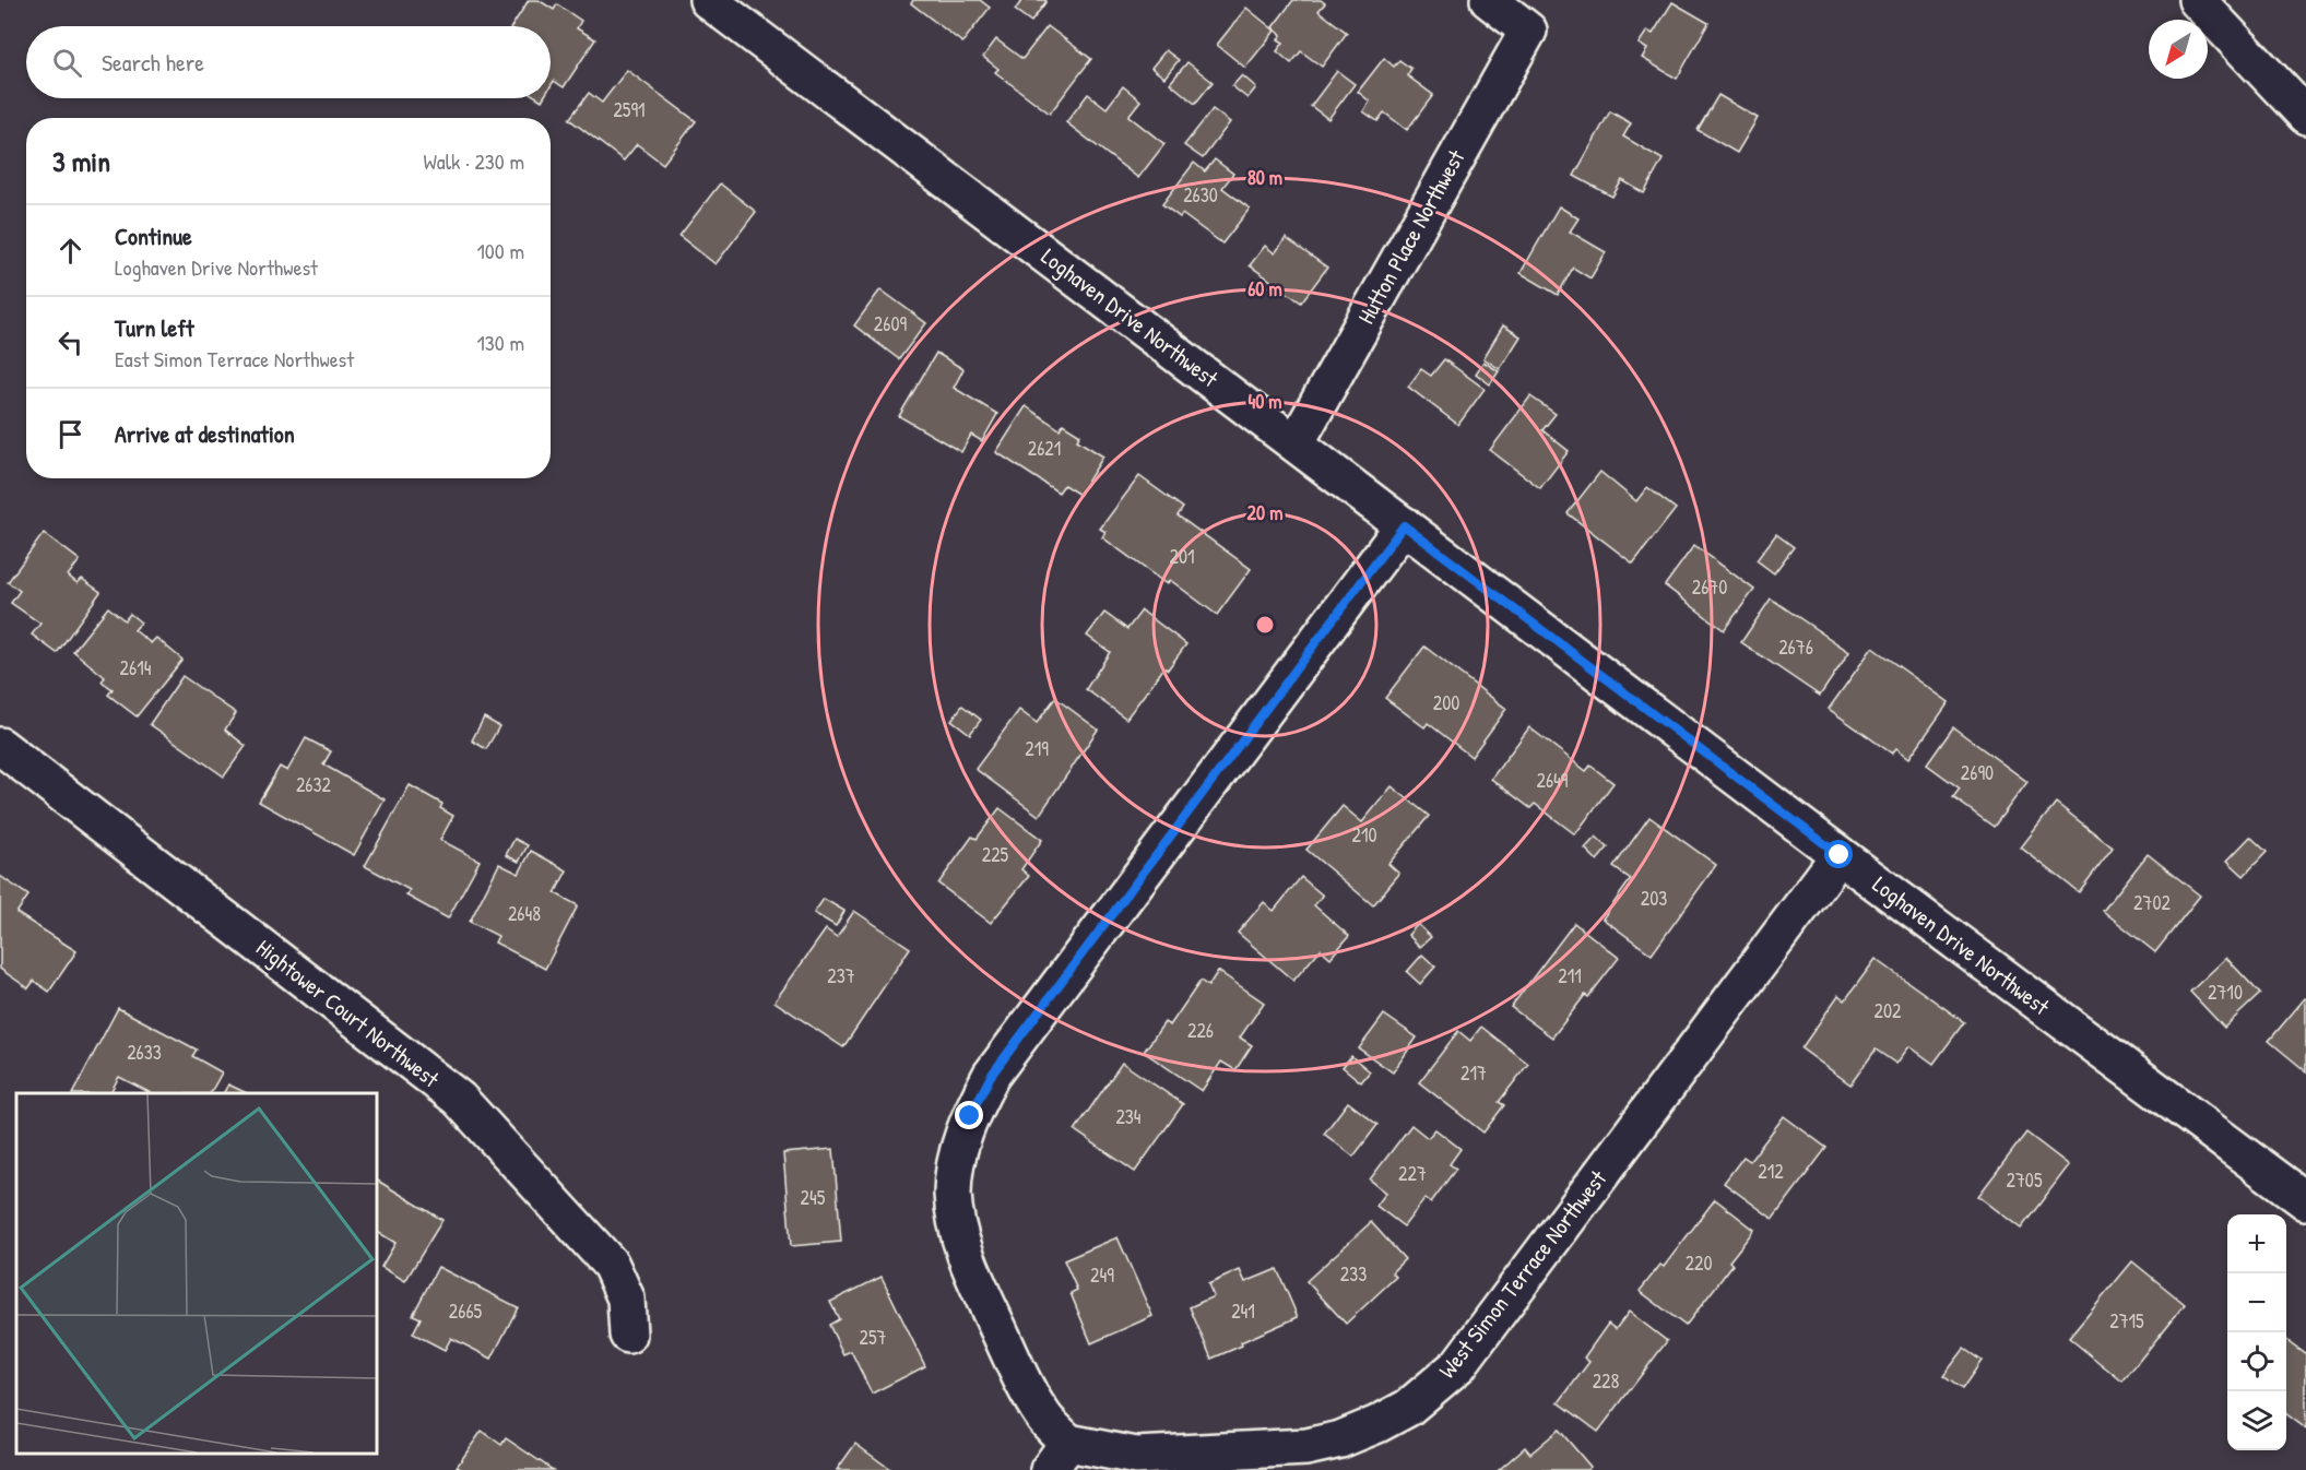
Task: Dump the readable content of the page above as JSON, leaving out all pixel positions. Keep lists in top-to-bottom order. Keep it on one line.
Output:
{"streets":{"main road":["Hutton Place Northwest","Loghaven Drive Northwest","Hightower Court Northwest","West Simon Terrace Northwest"]},"crossings":[["Hutton Place Northwest","Loghaven Drive Northwest"],["Loghaven Drive Northwest","West Simon Terrace Northwest"]],"house_numbers":["2591","2630","2609","2621","201","2670","2676","2614","200","219","2690","2649","2632","210","225","203","2702","2648","237","211","2710","202","226","2633","217","234","212","227","2705","245","220","233","249","2665","241","2715","257","228"],"north":"bottom left","page":{"search":"Search here","heading":["3 min","Walk · 230 m"],"list":[["Continue","Loghaven Drive Northwest","100 m"],["Turn left","East Simon Terrace Northwest","130 m"],"Arrive at destination"],"map_buttons":["+","−"]},"rings":["80 m","60 m","40 m","20 m"]}
